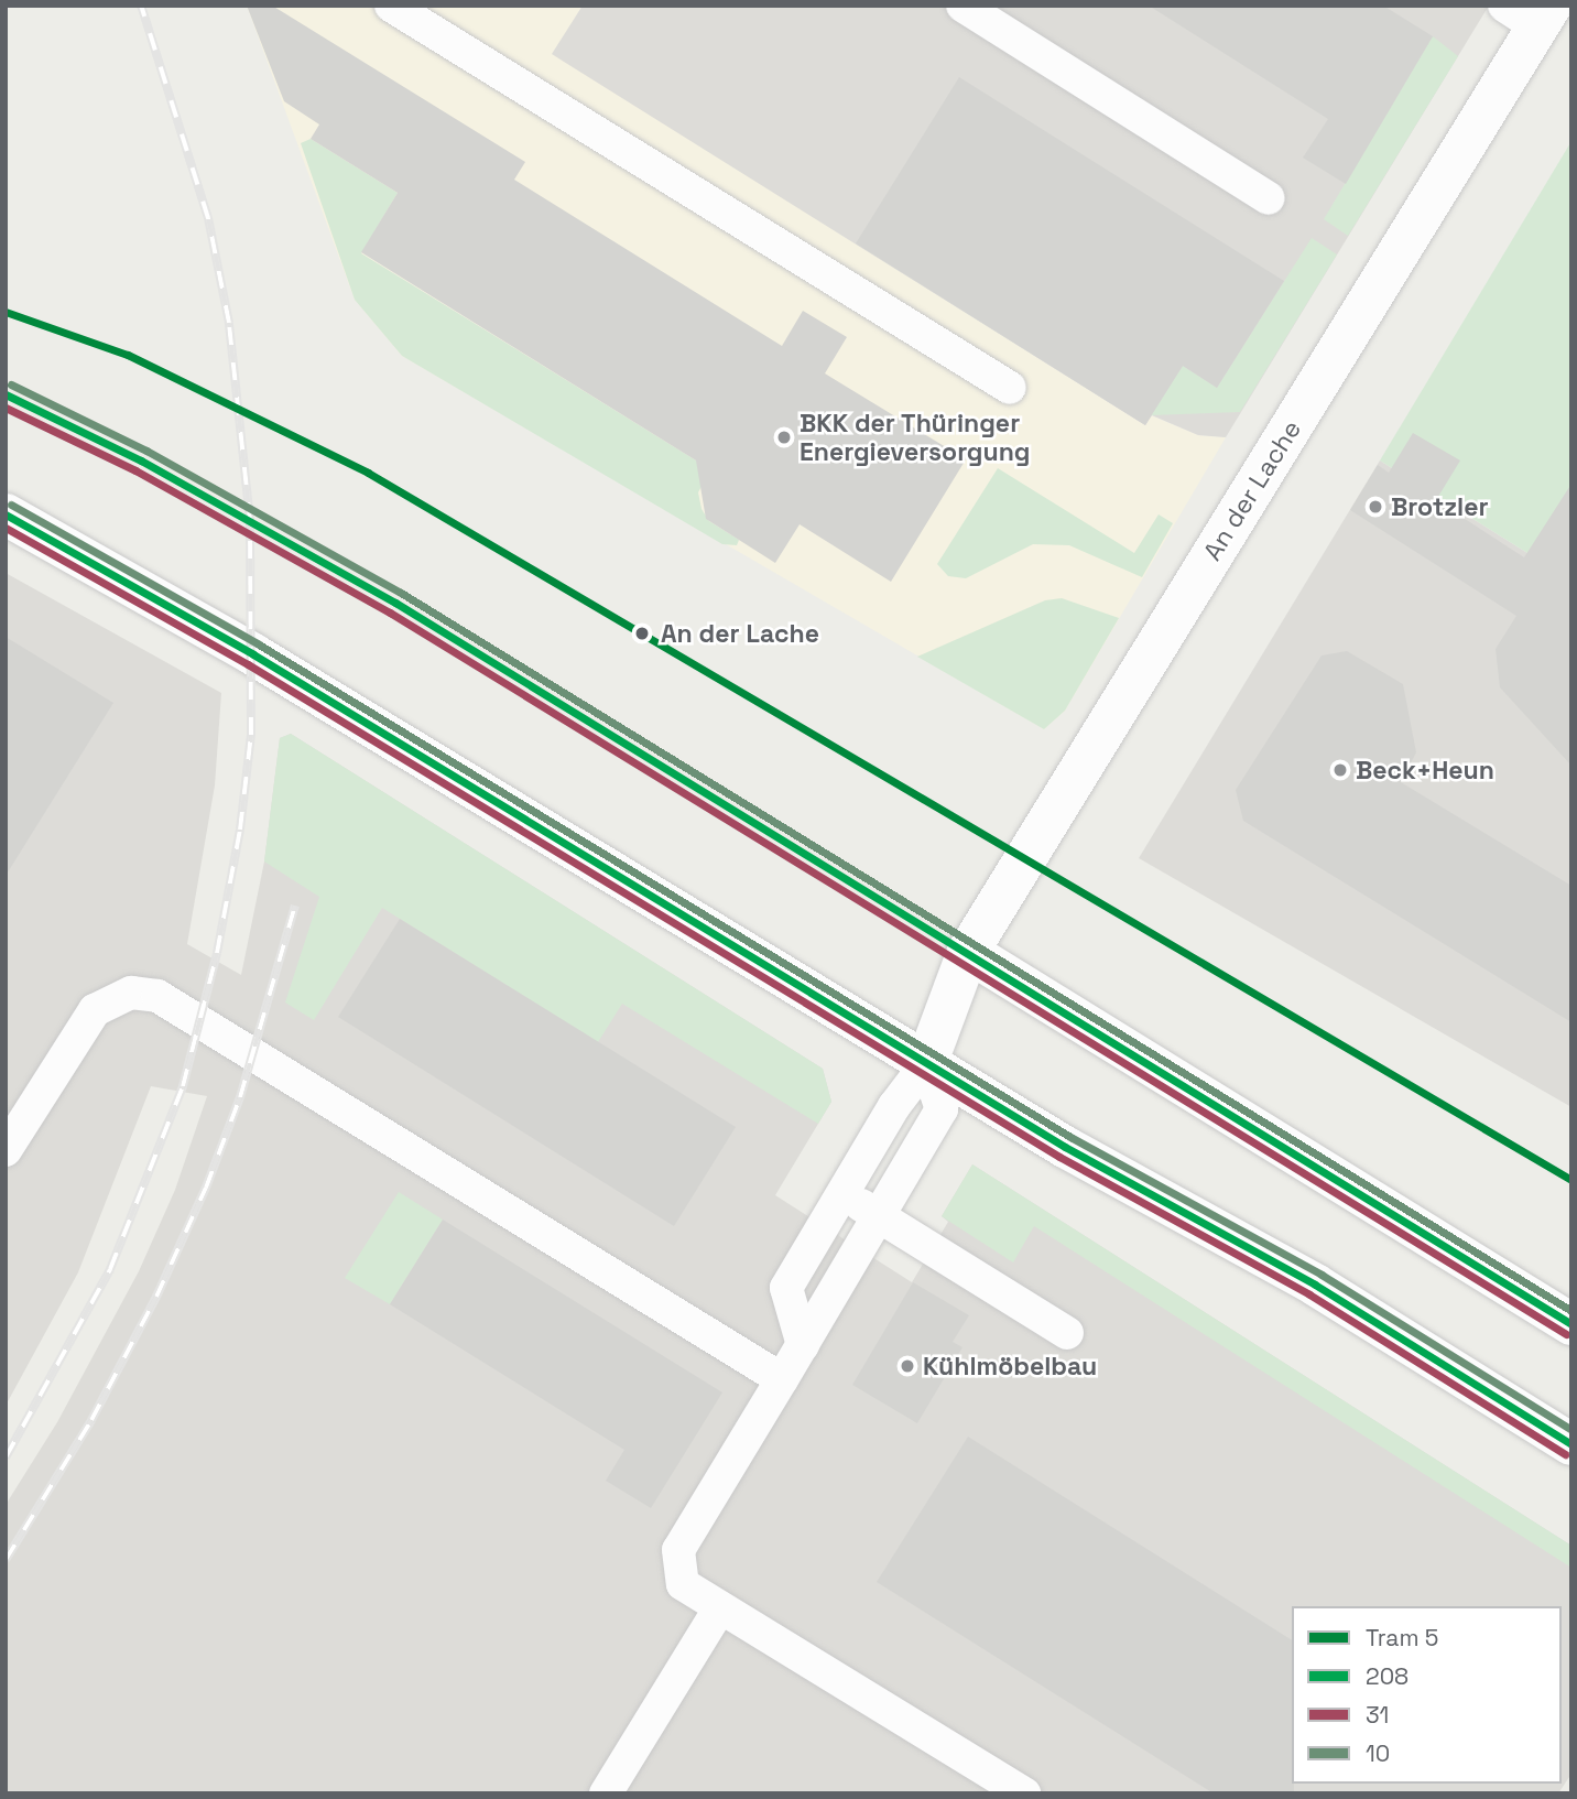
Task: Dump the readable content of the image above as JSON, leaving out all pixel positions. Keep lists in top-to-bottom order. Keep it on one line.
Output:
{"streets":{"main road":["An der Lache"]},"places":["BKK der Thüringer Energieversorgung","Brotzler","An der Lache","Beck+Heun","Kühlmöbelbau"],"lines":["tram line 5","transit line 10","transit line 208","transit line 31"],"legend":["Tram 5","208","31","10"]}
